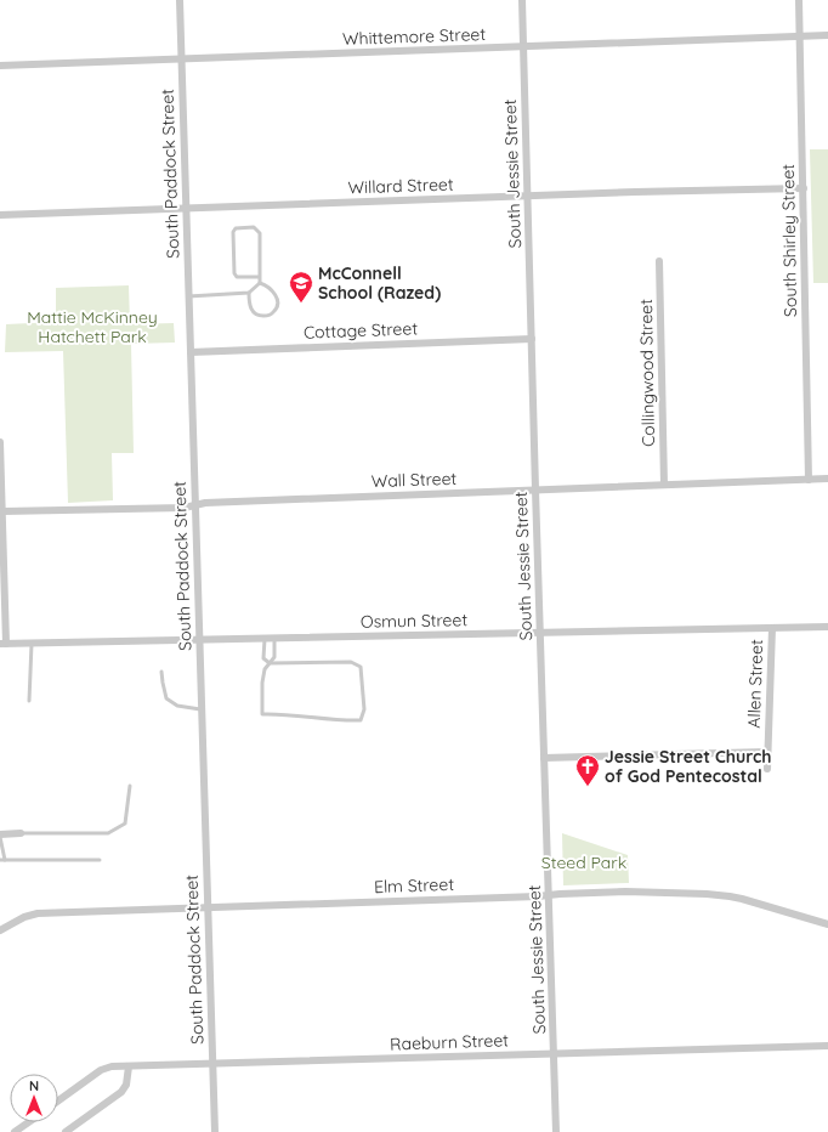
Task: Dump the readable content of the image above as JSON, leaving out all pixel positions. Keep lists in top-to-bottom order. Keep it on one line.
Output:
{"streets":{"street":["Whittemore Street","South Paddock Street","South Jessie Street","Willard Street","South Shirley Street","Cottage Street","Collingwood Street","Wall Street","Osmun Street","Allen Street","Elm Street","Raeburn Street"]},"crossings":[["Whittemore Street","South Paddock Street"],["Whittemore Street","South Jessie Street"],["Whittemore Street","South Shirley Street"],["South Paddock Street","Willard Street"],["South Paddock Street","Cottage Street"],["South Paddock Street","Wall Street"],["South Paddock Street","Osmun Street"],["South Paddock Street","Elm Street"],["South Paddock Street","Raeburn Street"],["South Jessie Street","Willard Street"],["South Jessie Street","Cottage Street"],["South Jessie Street","Wall Street"],["South Jessie Street","Osmun Street"],["South Jessie Street","Elm Street"],["South Jessie Street","Raeburn Street"],["Willard Street","South Shirley Street"],["South Shirley Street","Wall Street"],["Collingwood Street","Wall Street"],["Osmun Street","Allen Street"]],"parks":["Mattie McKinney Hatchett Park","Steed Park"],"places":{"school or university":["McConnell School (Razed)"],"church":["Jessie Street Church of God Pentecostal"]},"north":"top"}
